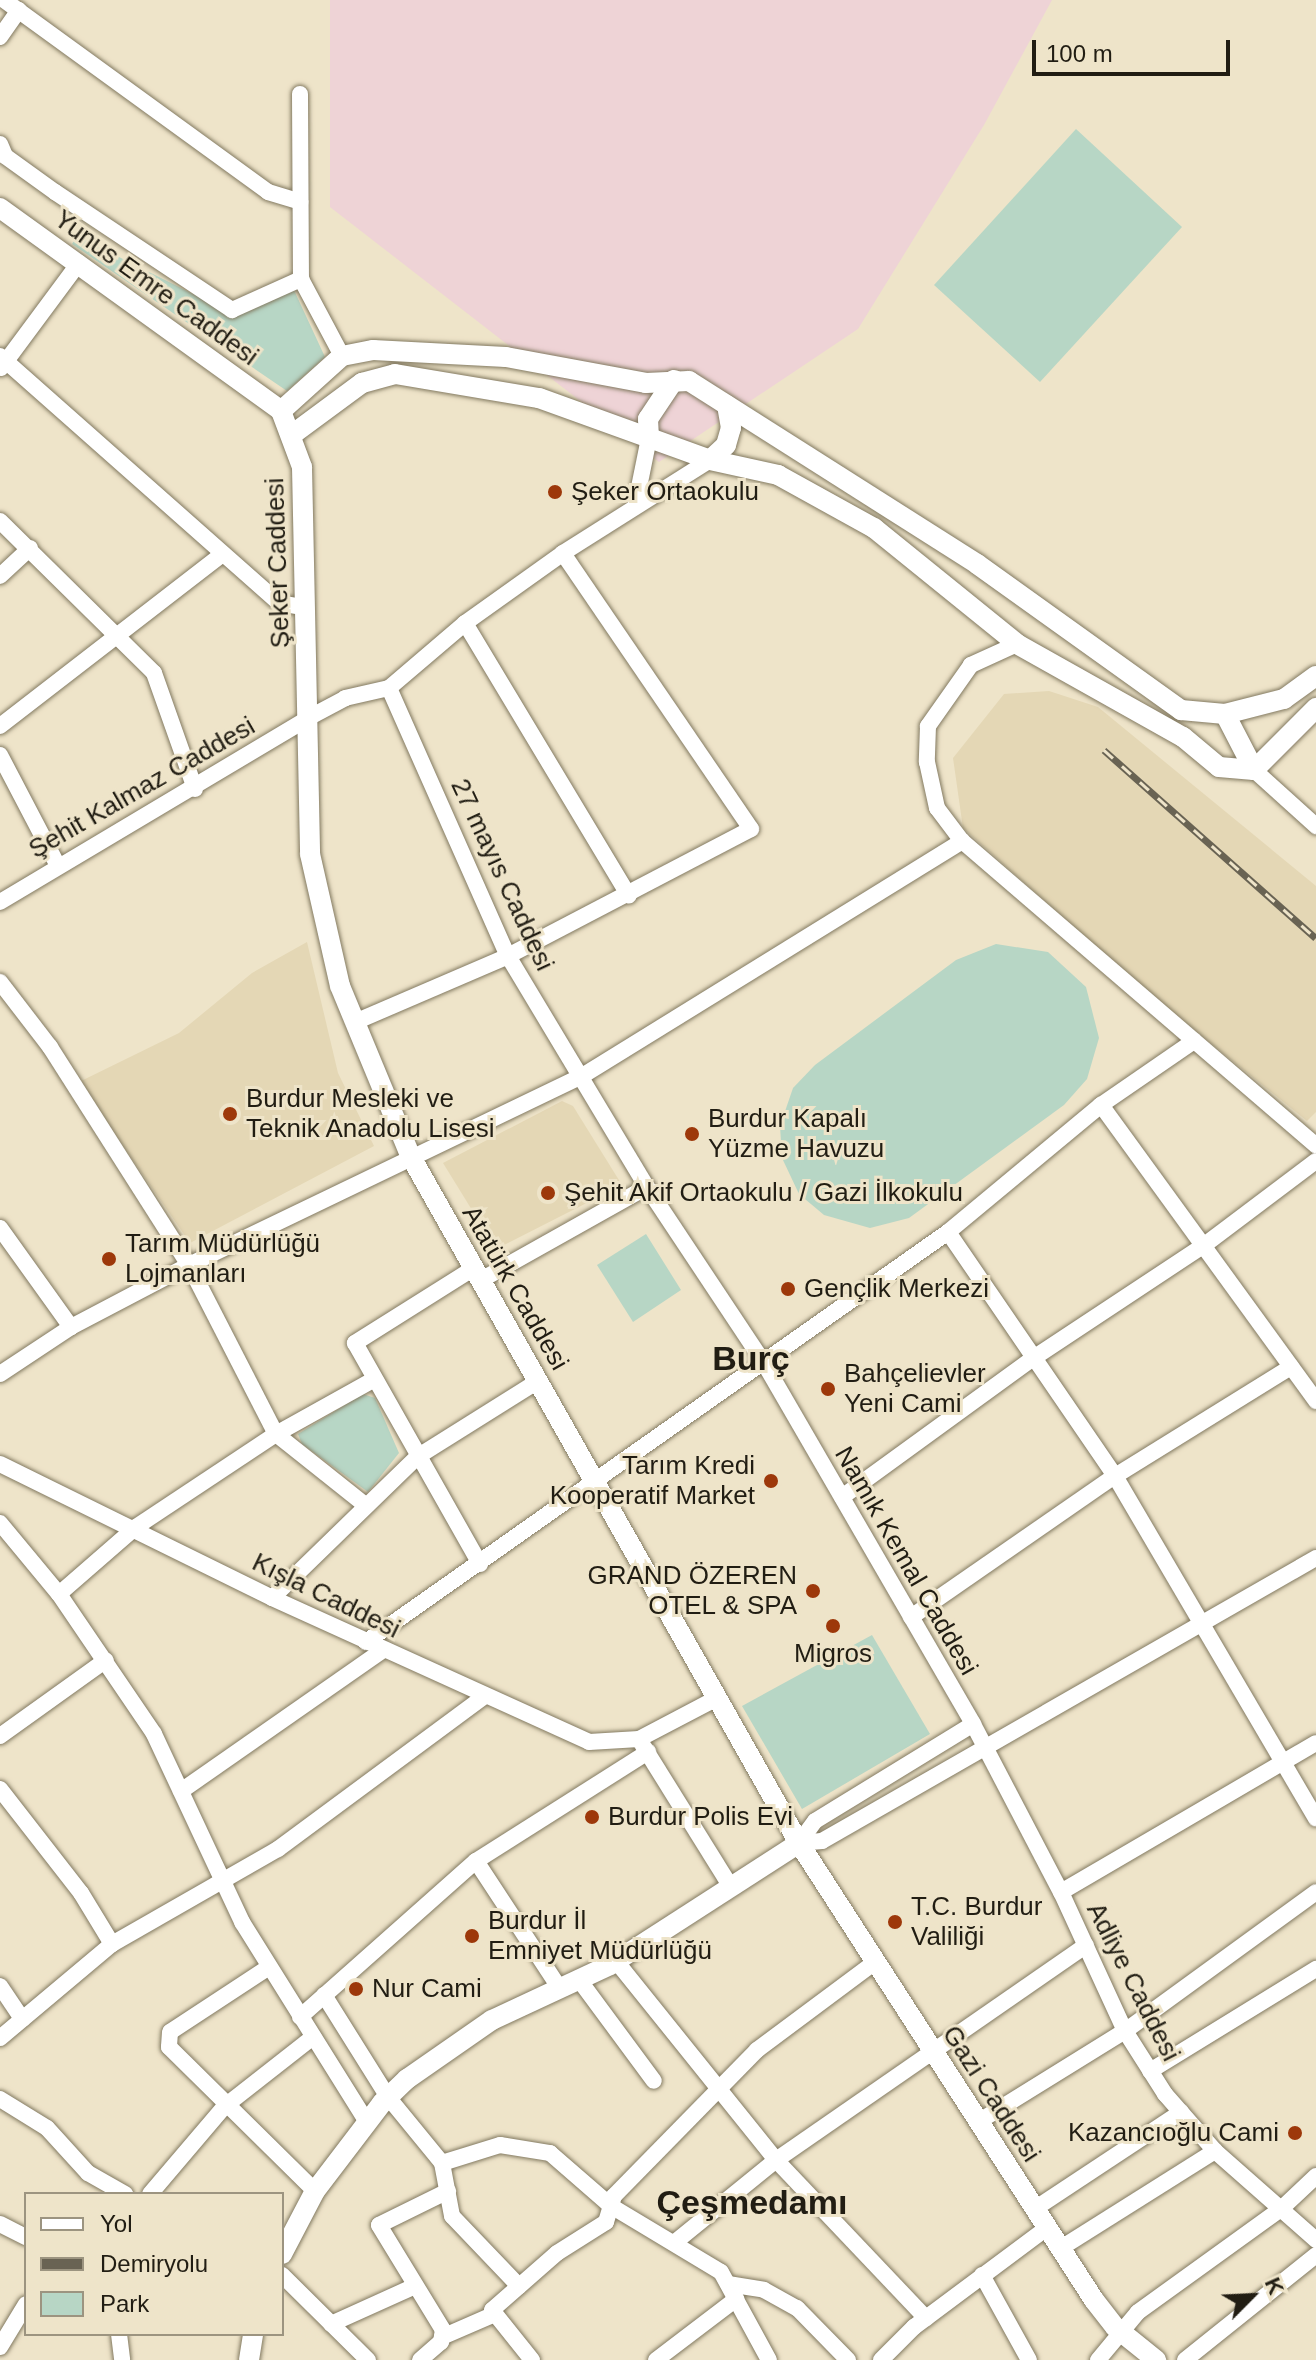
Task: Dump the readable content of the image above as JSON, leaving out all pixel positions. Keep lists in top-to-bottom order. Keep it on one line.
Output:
{"streets":{"main road":["Yunus Emre Caddesi","Şeker Caddesi","Atatürk Caddesi","Gazi Caddesi"],"street":["Şehit Kalmaz Caddesi","27 mayıs Caddesi","Namık Kemal Caddesi","Kışla Caddesi","Adliye Caddesi"]},"crossings":[["Yunus Emre Caddesi","Şeker Caddesi"],["Şeker Caddesi","Şehit Kalmaz Caddesi"],["Şeker Caddesi","Atatürk Caddesi"],["Şehit Kalmaz Caddesi","27 mayıs Caddesi"],["Şehit Kalmaz Caddesi","Atatürk Caddesi"],["27 mayıs Caddesi","Namık Kemal Caddesi"],["Atatürk Caddesi","Gazi Caddesi"],["Namık Kemal Caddesi","Adliye Caddesi"]],"districts":["Burç","Çeşmedamı"],"places":["Şeker Ortaokulu","Burdur Mesleki ve Teknik Anadolu Lisesi","Burdur Kapalı Yüzme Havuzu","Şehit Akif Ortaokulu / Gazi İlkokulu","Tarım Müdürlüğü Lojmanları","Gençlik Merkezi","Bahçelievler Yeni Cami","Tarım Kredi Kooperatif Market","GRAND ÖZEREN OTEL & SPA","Migros","Burdur Polis Evi","T.C. Burdur Valiliği","Burdur İl Emniyet Müdürlüğü","Nur Cami","Kazancıoğlu Cami"],"legend":["Yol","Demiryolu","Park"],"scale_bar":"100 m","north":"top right"}
